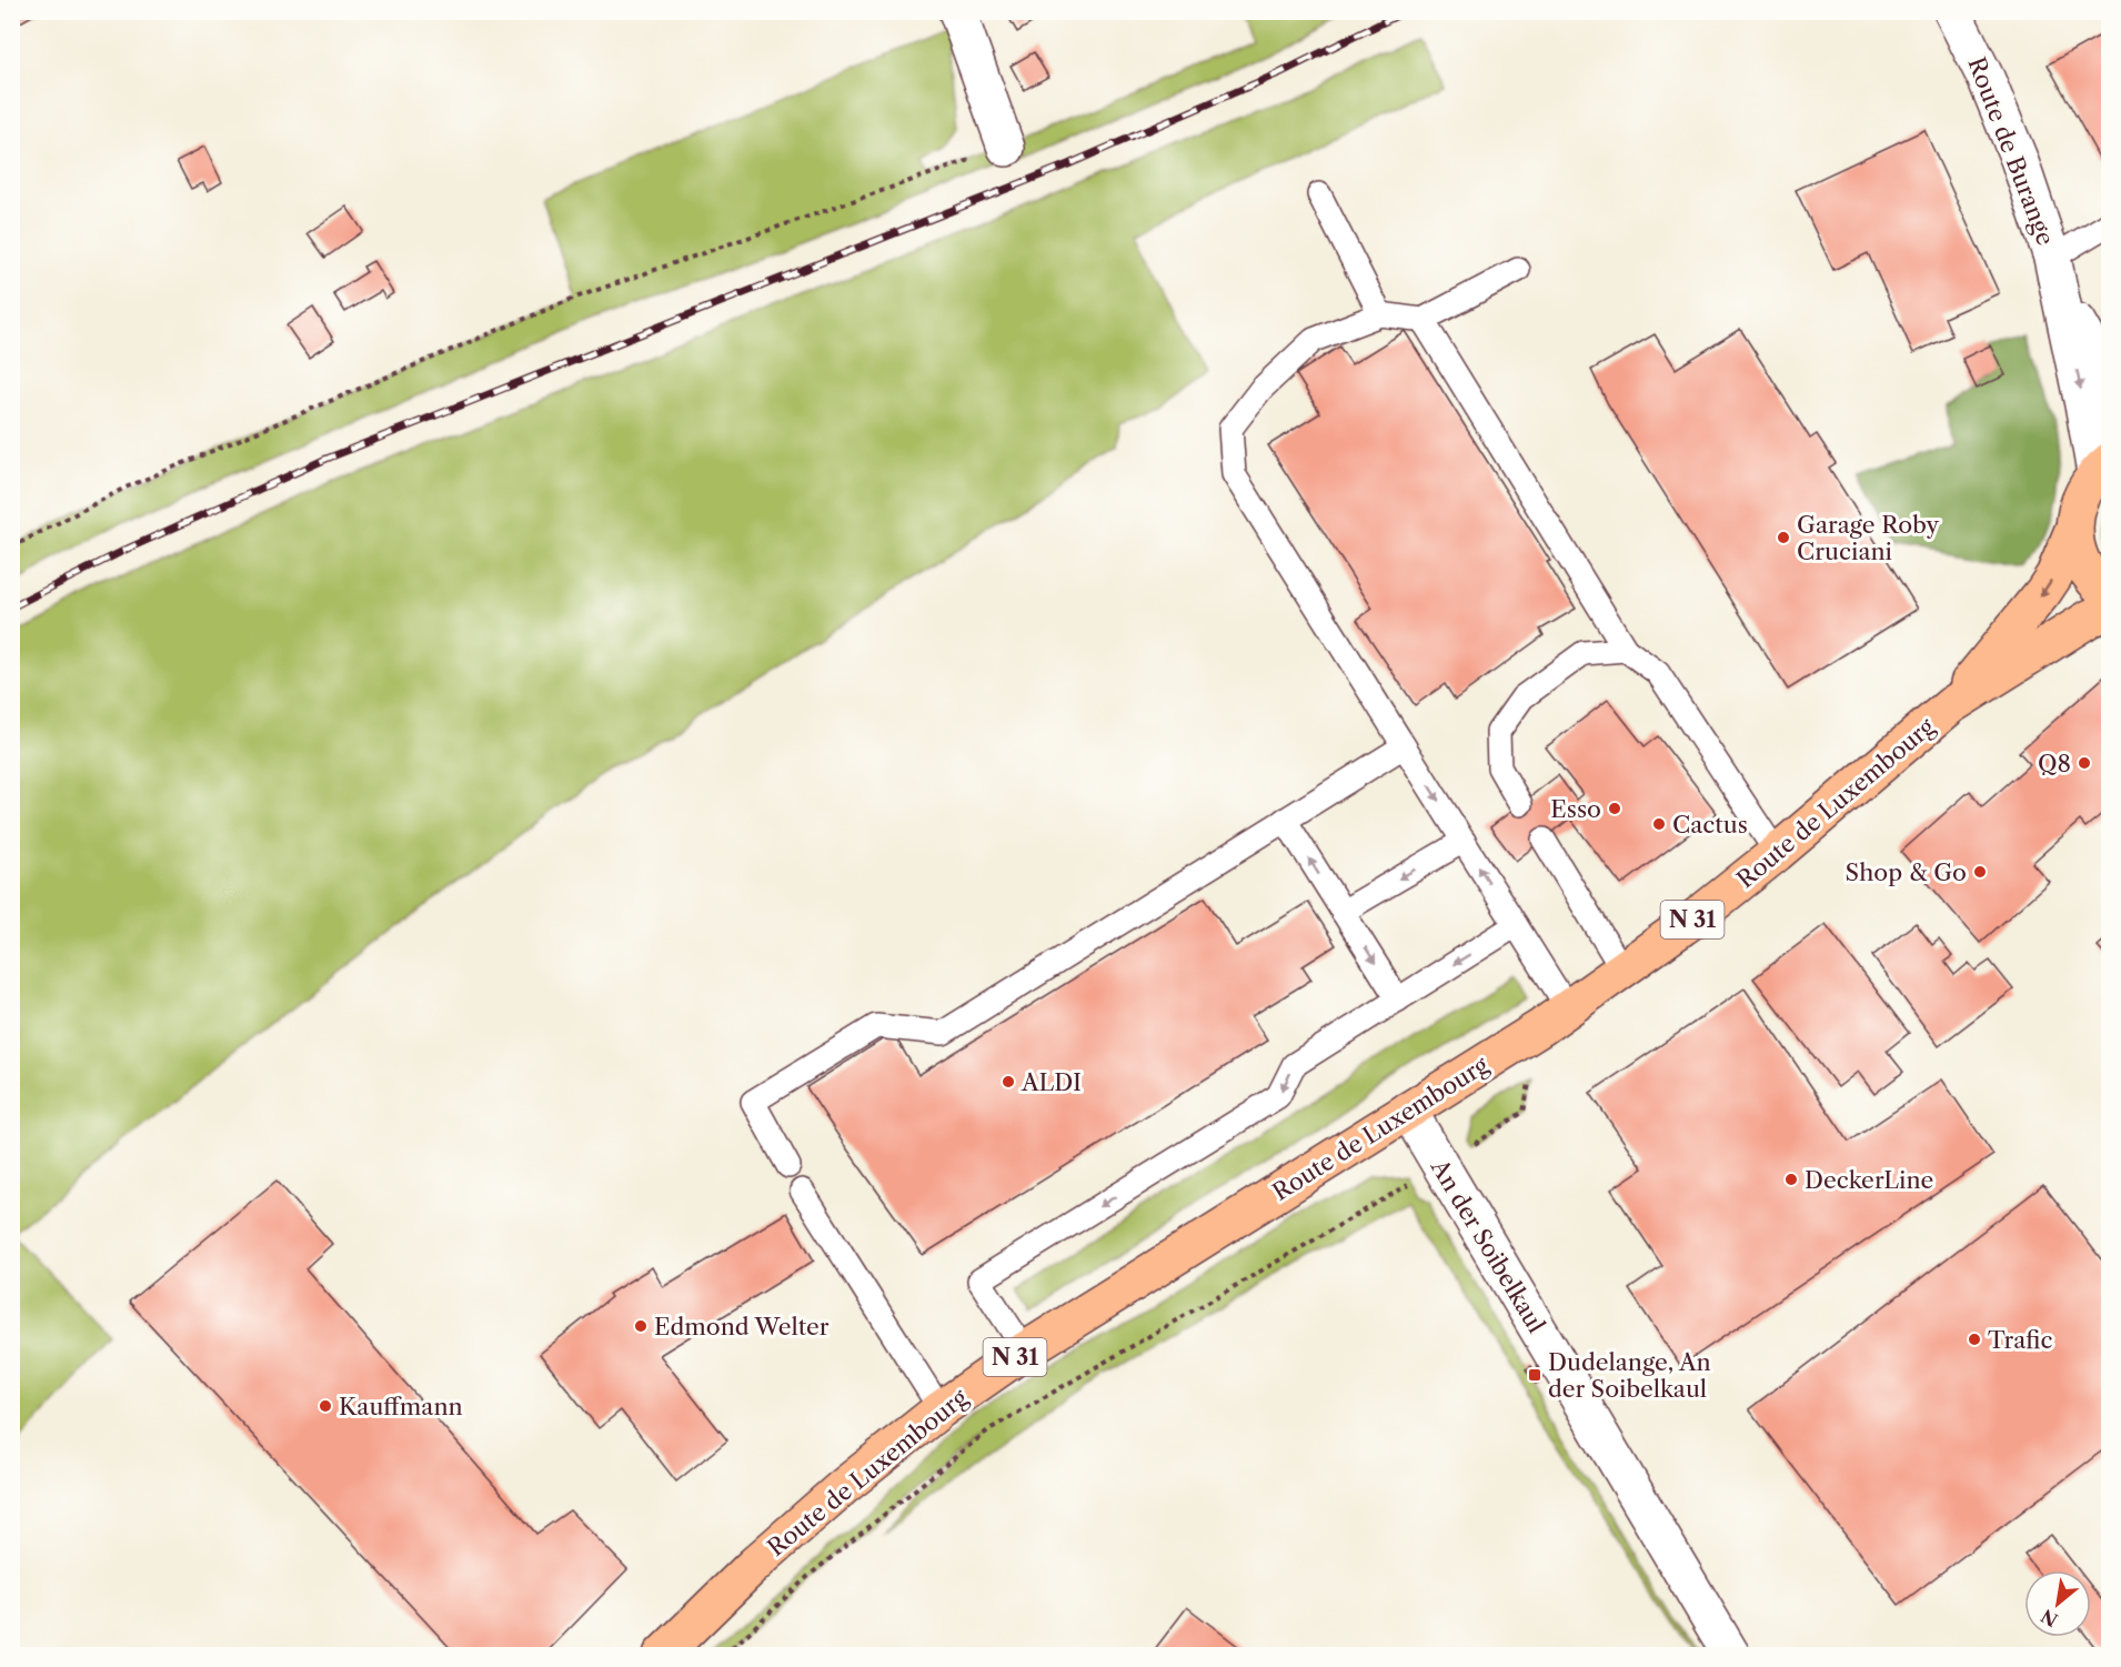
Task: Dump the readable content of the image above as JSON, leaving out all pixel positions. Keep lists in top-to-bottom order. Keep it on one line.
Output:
{"streets":{"main road":["Route de Luxembourg","N 31"],"street":["Route de Burange","An der Soibelkaul"]},"crossings":[["Route de Luxembourg","N 31"],["Route de Luxembourg","An der Soibelkaul"]],"places":{"other":["Garage Roby Cruciani","Q8","Esso","Cactus","Shop & Go","ALDI","DeckerLine","Edmond Welter","Trafic","Kauffmann"],"transit":["Dudelange, An der Soibelkaul"]},"north":"bottom left"}
